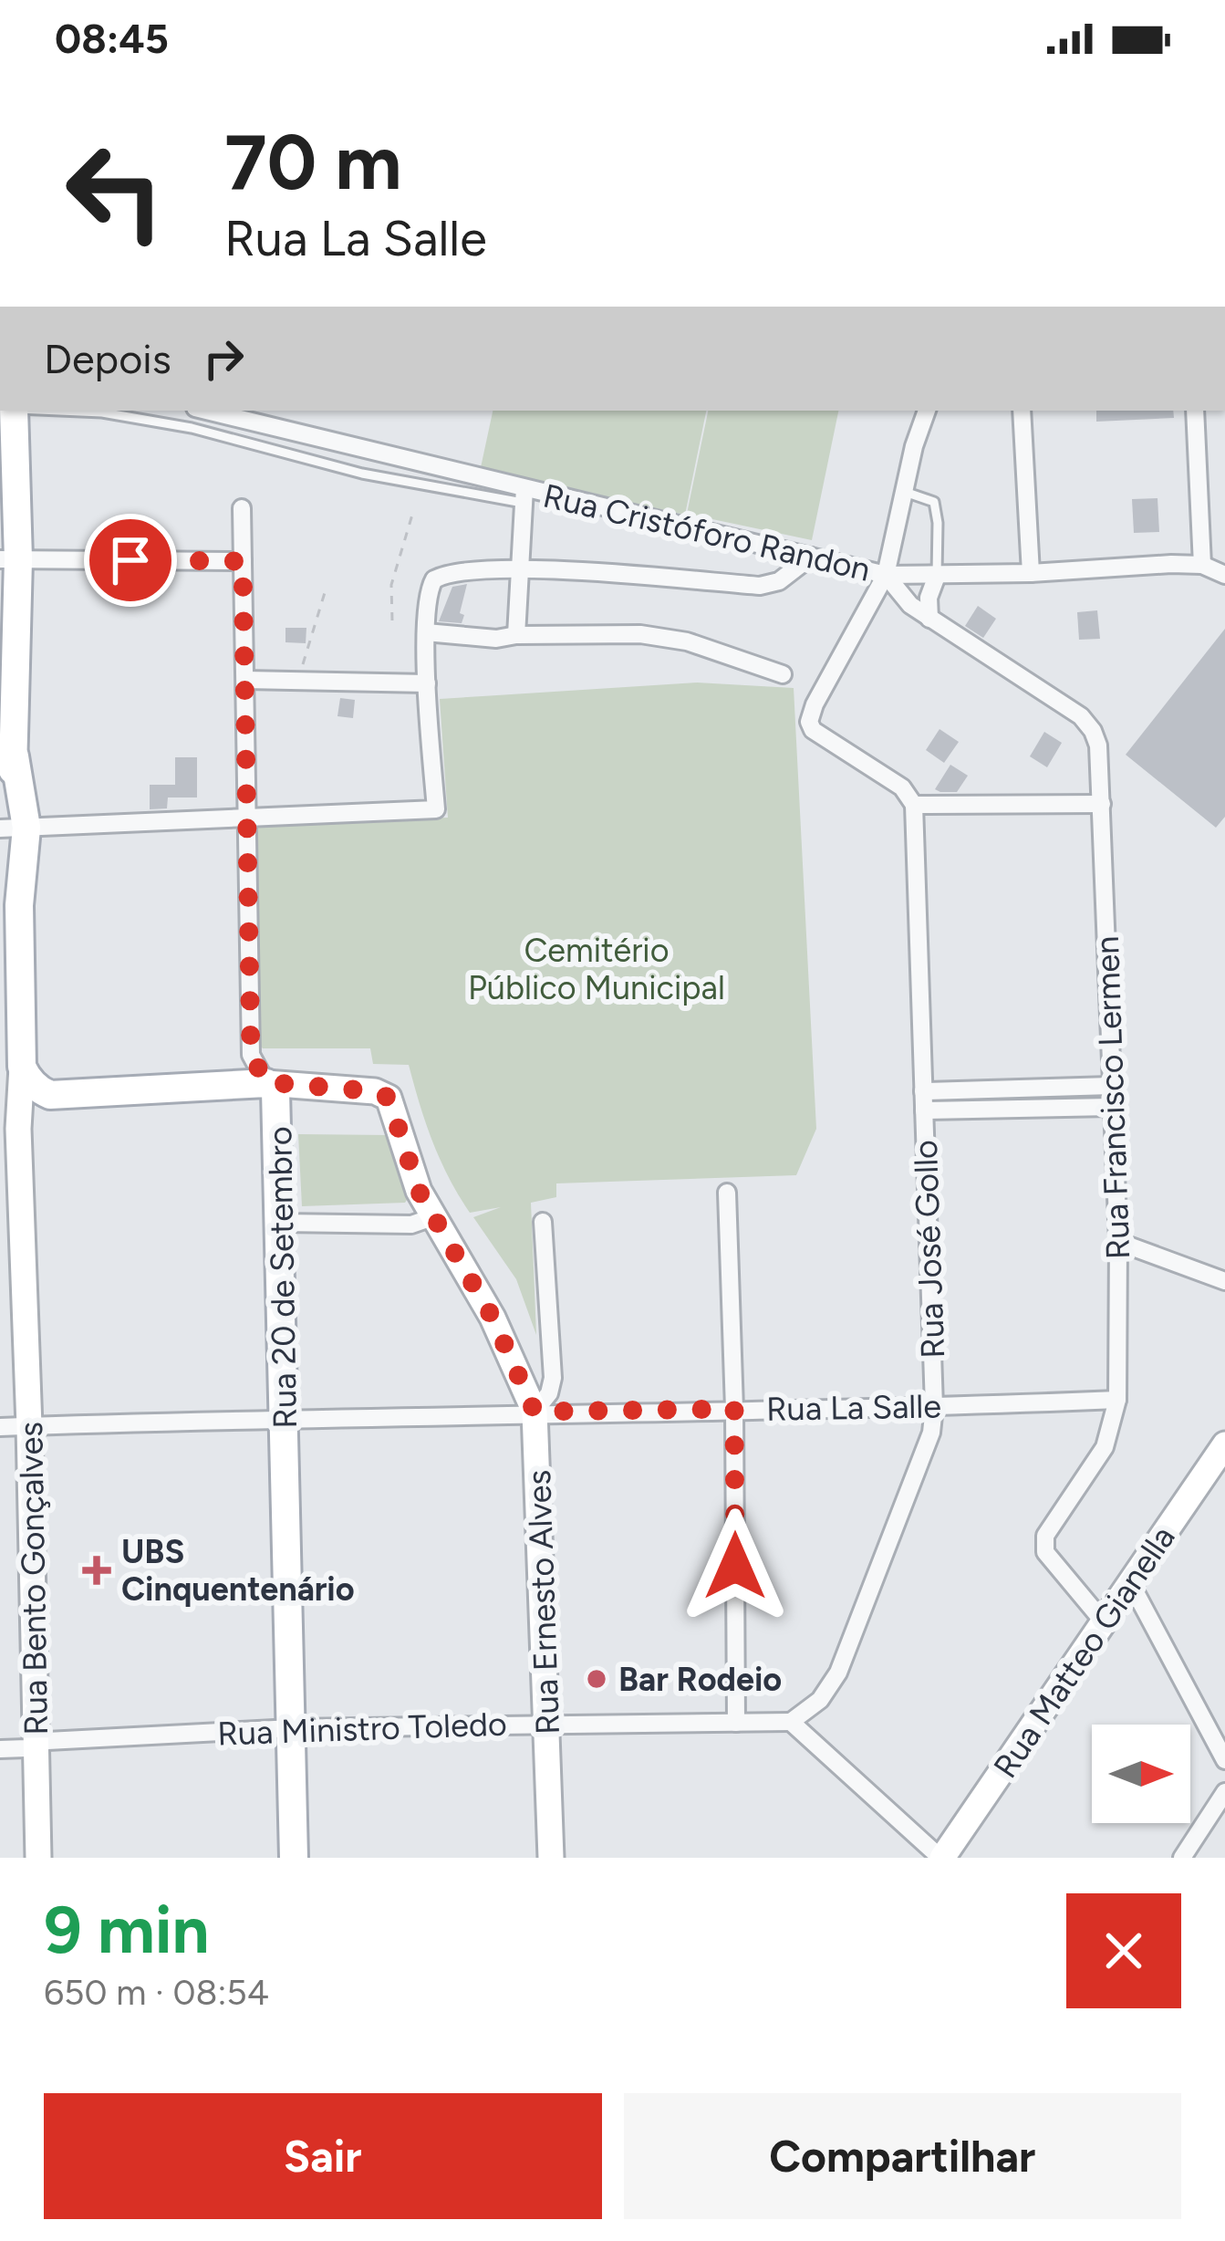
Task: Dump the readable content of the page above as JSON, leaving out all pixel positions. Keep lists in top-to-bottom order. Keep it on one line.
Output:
{"streets":{"main road":["Rua 20 de Setembro","Rua Bento Gonçalves"],"street":["Rua Cristóforo Randon","Rua Francisco Lermen","Rua José Gollo","Rua La Salle","Rua Ernesto Alves","Rua Matteo Gianella","Rua Ministro Toledo"]},"crossings":[["Rua Cristóforo Randon","Rua Francisco Lermen"],["Rua Francisco Lermen","Rua La Salle"],["Rua Francisco Lermen","Rua Matteo Gianella"],["Rua José Gollo","Rua La Salle"],["Rua José Gollo","Rua Ministro Toledo"],["Rua 20 de Setembro","Rua La Salle"],["Rua 20 de Setembro","Rua Ministro Toledo"],["Rua La Salle","Rua Bento Gonçalves"],["Rua La Salle","Rua Ernesto Alves"],["Rua Bento Gonçalves","Rua Ministro Toledo"],["Rua Ernesto Alves","Rua Ministro Toledo"]],"parks":["Cemitério Público Municipal"],"places":{"health":["UBS Cinquentenário"],"other":["Bar Rodeio"]},"north":"right","page":{"status":"08:45","turn":["70 m","Rua La Salle"],"then":"Depois","heading":["9 min","650 m · 08:54"],"buttons":["Sair","Compartilhar"]}}
